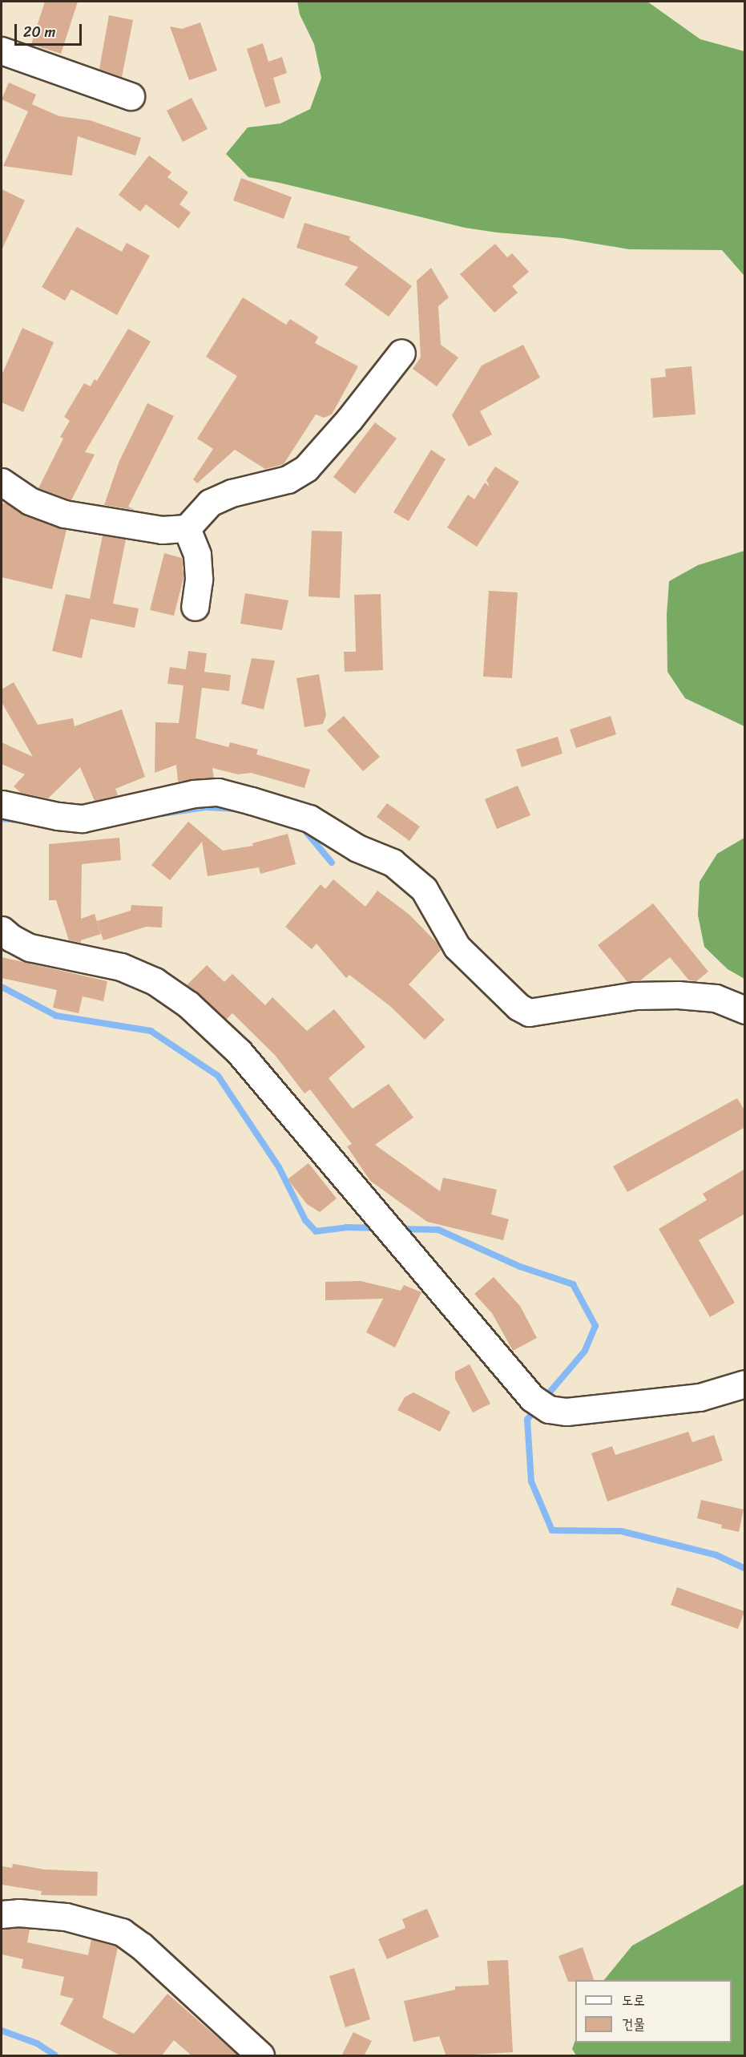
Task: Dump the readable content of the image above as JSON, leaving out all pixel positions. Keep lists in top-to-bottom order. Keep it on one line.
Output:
{"legend":["도로","건물"],"scale_bar":"20 m"}
